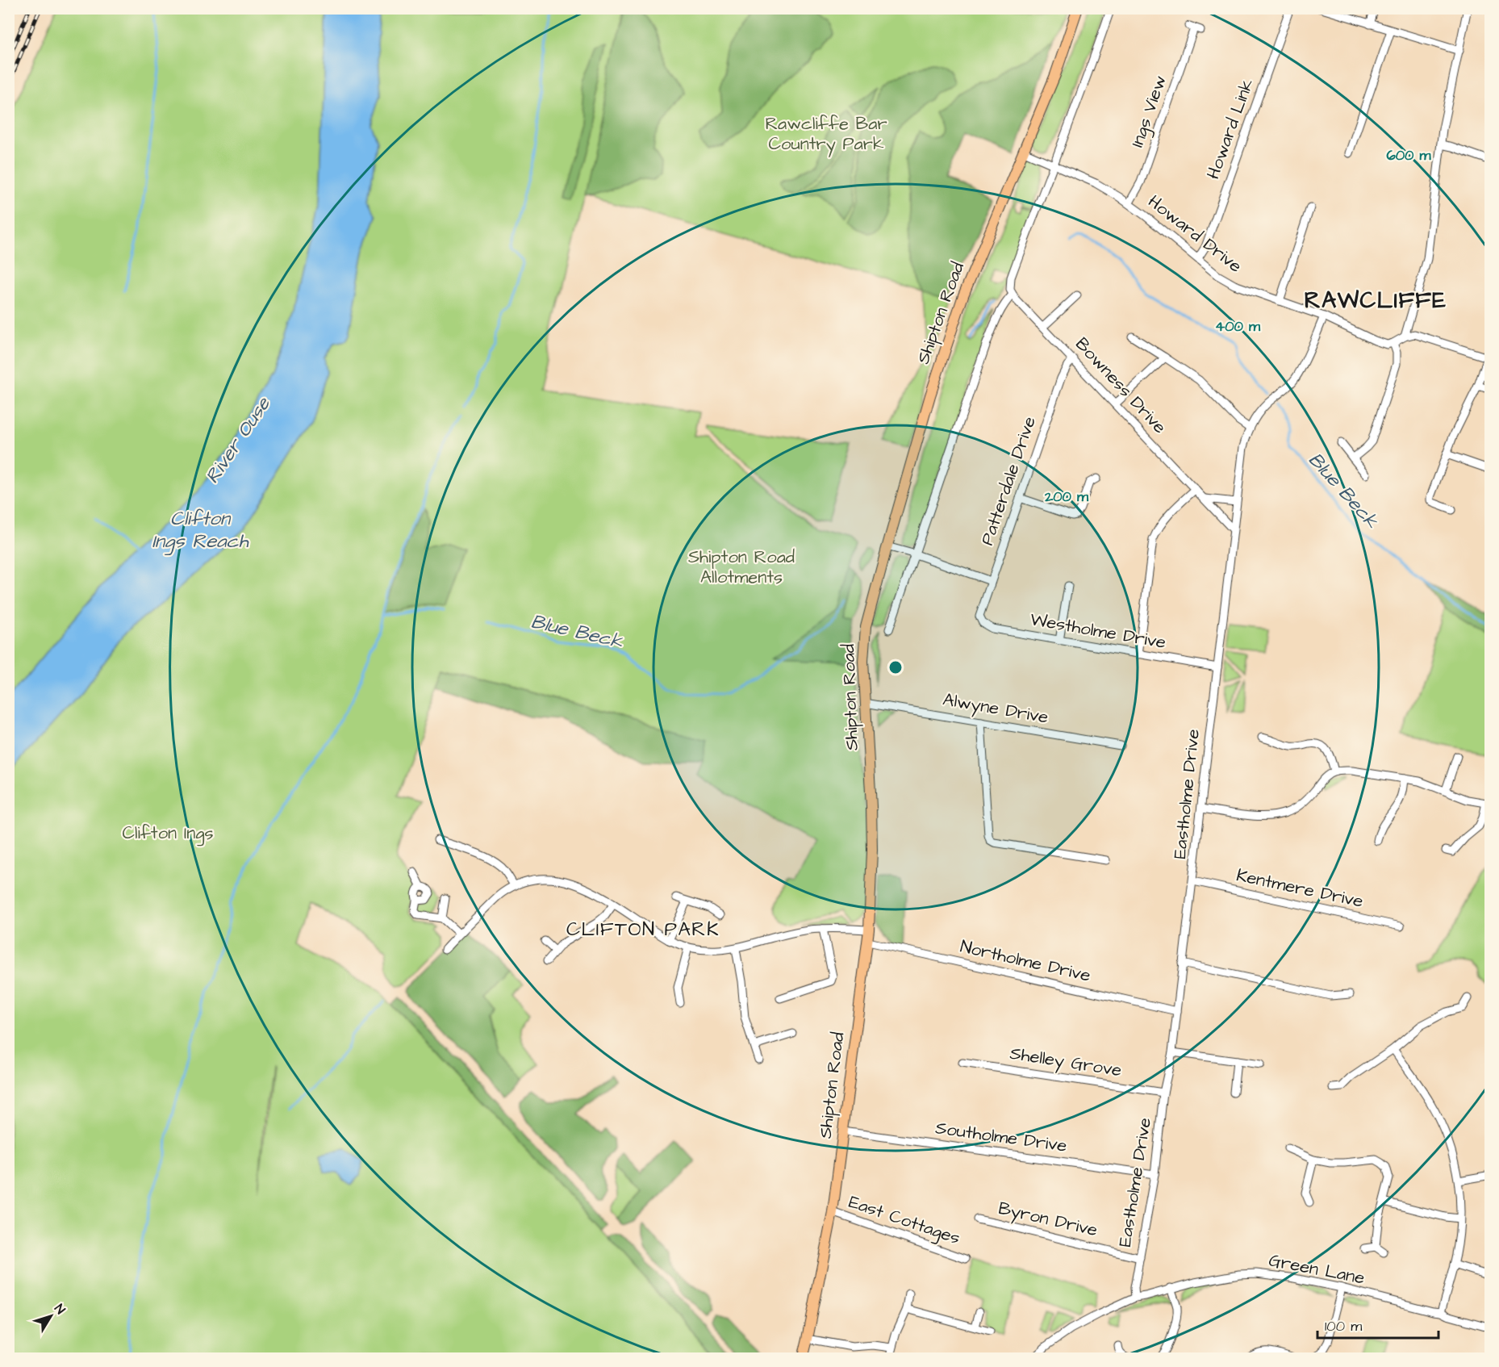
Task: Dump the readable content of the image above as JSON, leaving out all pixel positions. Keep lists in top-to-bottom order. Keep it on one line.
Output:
{"streets":{"main road":["Shipton Road"],"street":["Ings View","Howard Link","Howard Drive","Bowness Drive","Patterdale Drive","Westholme Drive","Alwyne Drive","Eastholme Drive","Kentmere Drive","Northolme Drive","Shelley Grove","Southolme Drive","Byron Drive","East Cottages","Green Lane"]},"crossings":[["Ings View","Howard Drive"],["Howard Link","Howard Drive"],["Howard Drive","Shipton Road"],["Howard Drive","Eastholme Drive"],["Shipton Road","Alwyne Drive"],["Shipton Road","Northolme Drive"],["Shipton Road","Southolme Drive"],["Shipton Road","East Cottages"],["Bowness Drive","Patterdale Drive"],["Bowness Drive","Eastholme Drive"],["Patterdale Drive","Westholme Drive"],["Westholme Drive","Eastholme Drive"],["Eastholme Drive","Kentmere Drive"],["Eastholme Drive","Northolme Drive"],["Eastholme Drive","Shelley Grove"],["Eastholme Drive","Southolme Drive"],["Eastholme Drive","Byron Drive"],["Eastholme Drive","Green Lane"]],"districts":["RAWCLIFFE","CLIFTON PARK"],"water":["River Ouse","Blue Beck","Clifton Ings Reach"],"parks":["Rawcliffe Bar Country Park","Shipton Road Allotments","Clifton Ings"],"scale_bar":"100 m","north":"top right","rings":["600 m","400 m","200 m"]}
